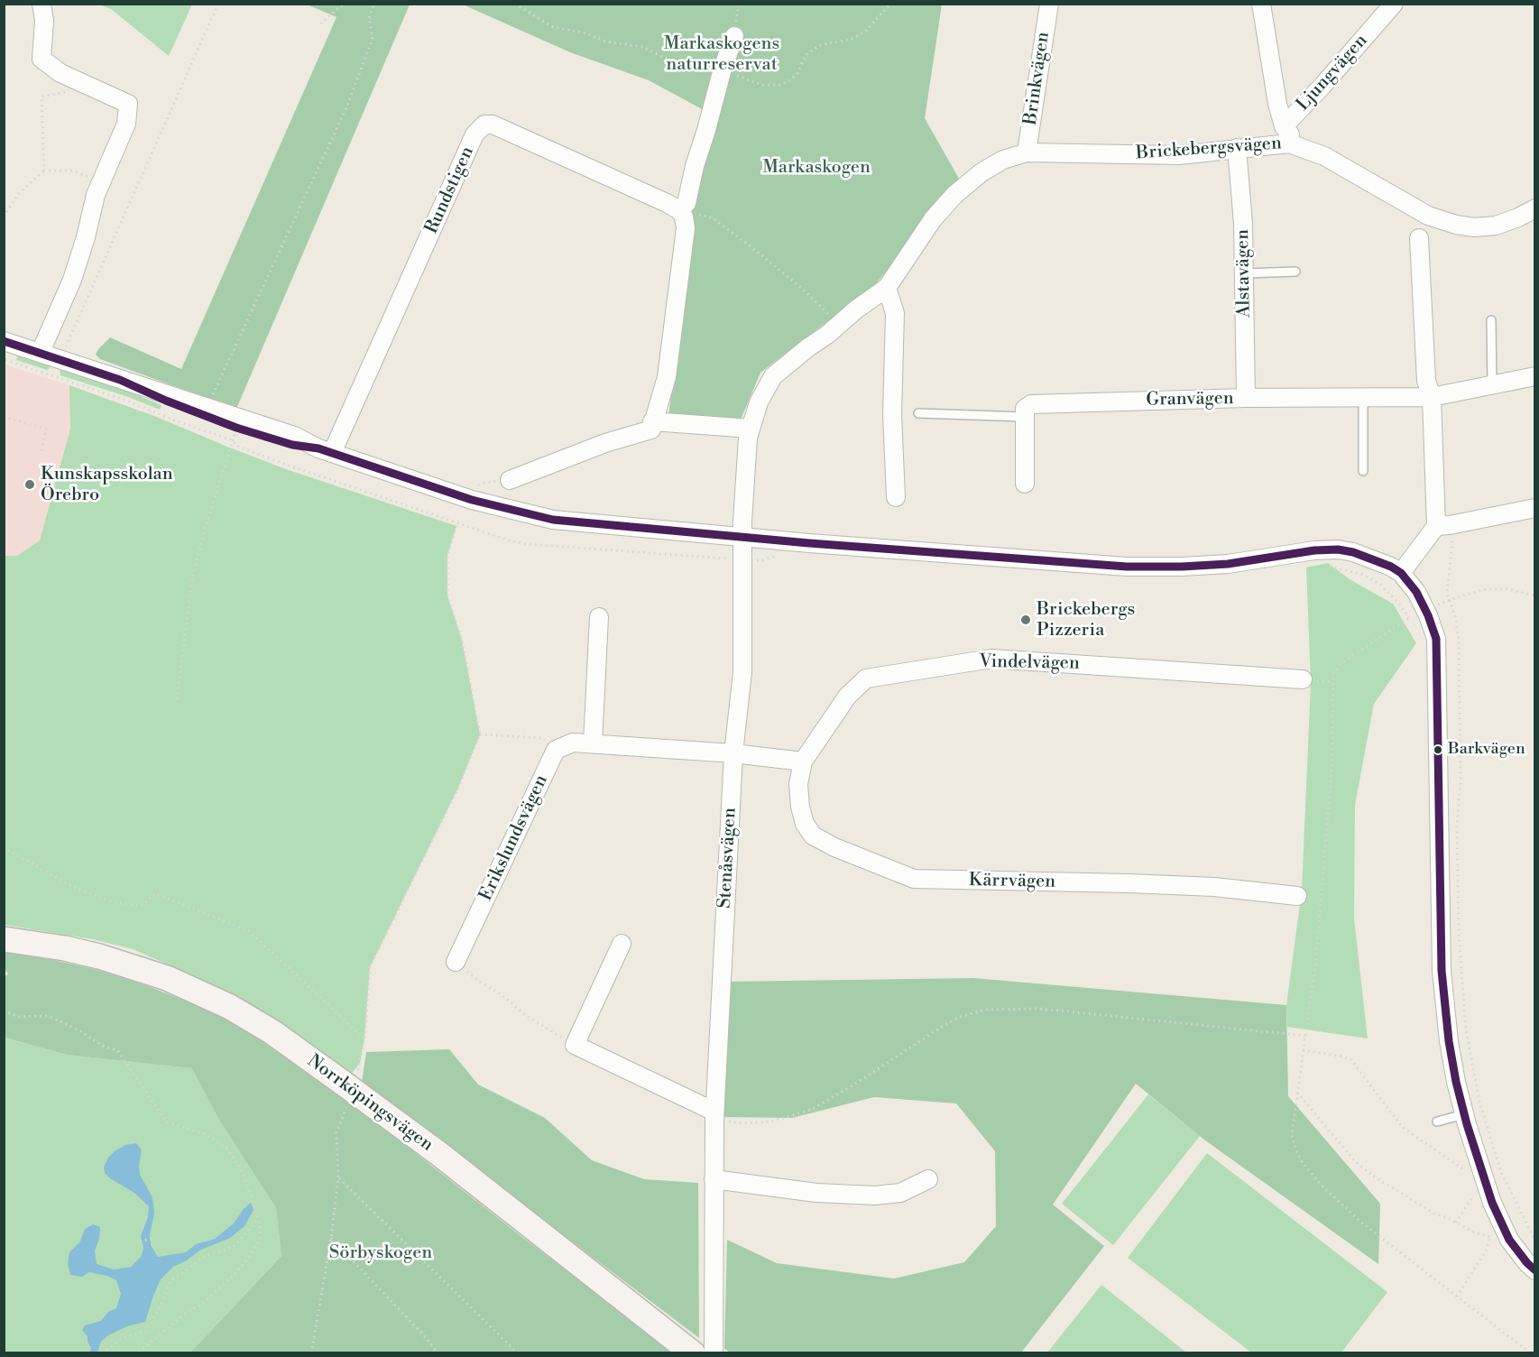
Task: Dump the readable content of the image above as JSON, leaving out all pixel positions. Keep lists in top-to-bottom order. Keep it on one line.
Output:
{"streets":{"main road":["Norrköpingsvägen"],"street":["Ljungvägen","Brinkvägen","Brickebergsvägen","Rundstigen","Alstavägen","Granvägen","Vindelvägen","Erikslundsvägen","Stenåsvägen","Kärrvägen"]},"crossings":[["Ljungvägen","Brickebergsvägen"],["Brinkvägen","Brickebergsvägen"],["Brickebergsvägen","Alstavägen"],["Brickebergsvägen","Stenåsvägen"],["Alstavägen","Granvägen"],["Vindelvägen","Kärrvägen"]],"parks":["Markaskogens naturreservat","Markaskogen","Sörbyskogen"],"places":["Kunskapsskolan Örebro","Brickebergs Pizzeria","Barkvägen"]}
